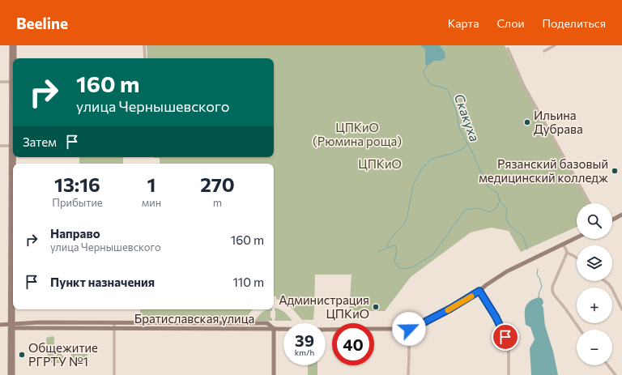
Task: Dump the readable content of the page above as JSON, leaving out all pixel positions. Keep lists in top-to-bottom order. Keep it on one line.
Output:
{"streets":{"street":["Братиславская улица"]},"water":["Скакуха"],"parks":["ЦПКиО (Рюмина роща)","ЦПКиО"],"places":["Ильина Дубрава","Рязанский базовый медицинский колледж","Администрация ЦПКиО","Общежитие РГРТУ №1"],"page":{"header":"Beeline","nav":["Карта","Слои","Поделиться"],"turn":["160 m","улица Чернышевского"],"then":"Затем","eta":["13:16","Прибытие","1","мин","270","m"],"map_buttons":["+","−"],"list":[{"name":"Направо","note":"улица Чернышевского","value":"160 m"},{"name":"Пункт назначения","value":"110 m"}],"speed":"39 km/h","limit":"40"}}
